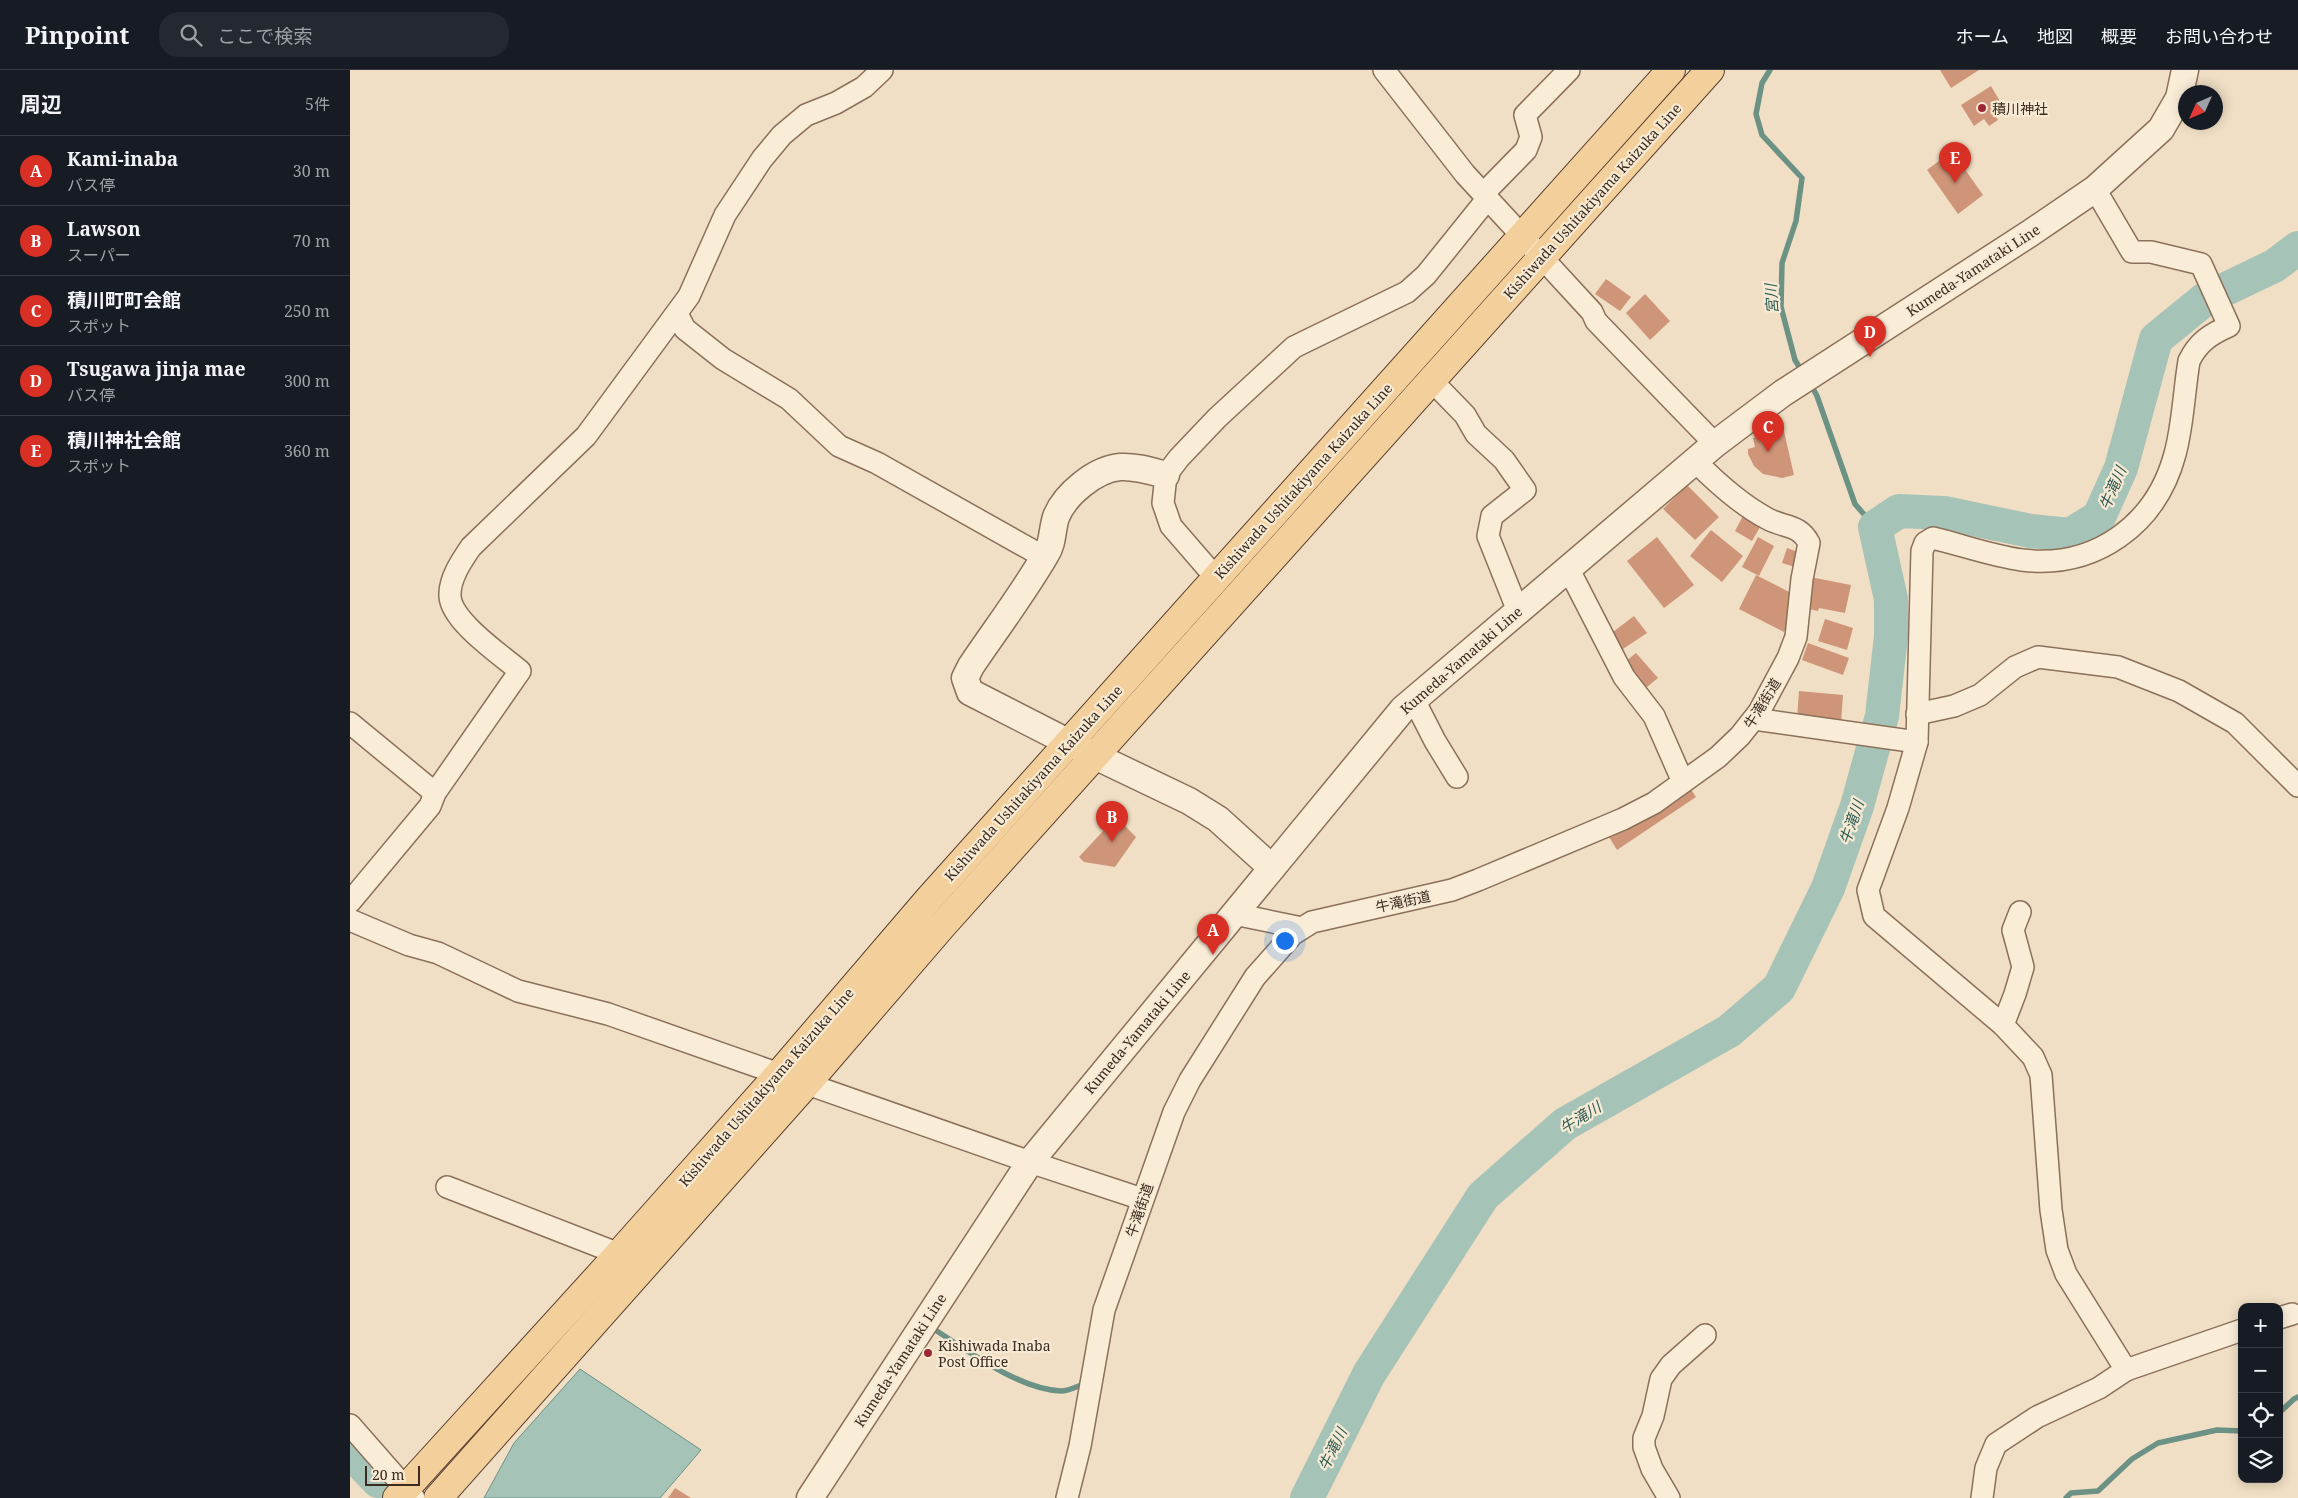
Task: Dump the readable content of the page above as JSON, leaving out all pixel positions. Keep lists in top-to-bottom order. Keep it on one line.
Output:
{"streets":{"main road":["Kishiwada Ushitakiyama Kaizuka Line"],"street":["Kumeda-Yamataki Line","牛滝街道"]},"crossings":[["Kumeda-Yamataki Line","牛滝街道"]],"water":["宮川","牛滝川"],"places":["積川神社","Kishiwada Inaba Post Office"],"scale_bar":"20 m","north":"bottom left","page":{"header":"Pinpoint","search":"ここで検索","nav":["ホーム","地図","概要","お問い合わせ"],"heading":["周辺","5件"],"list":[{"mark":"A","name":"Kami-inaba","note":"バス停","value":"30 m"},{"mark":"B","name":"Lawson","note":"スーパー","value":"70 m"},{"mark":"C","name":"積川町町会館","note":"スポット","value":"250 m"},{"mark":"D","name":"Tsugawa jinja mae","note":"バス停","value":"300 m"},{"mark":"E","name":"積川神社会館","note":"スポット","value":"360 m"}],"pins":["E","D","C","B","A"],"map_buttons":["+","−"],"scale":"20 m"}}
